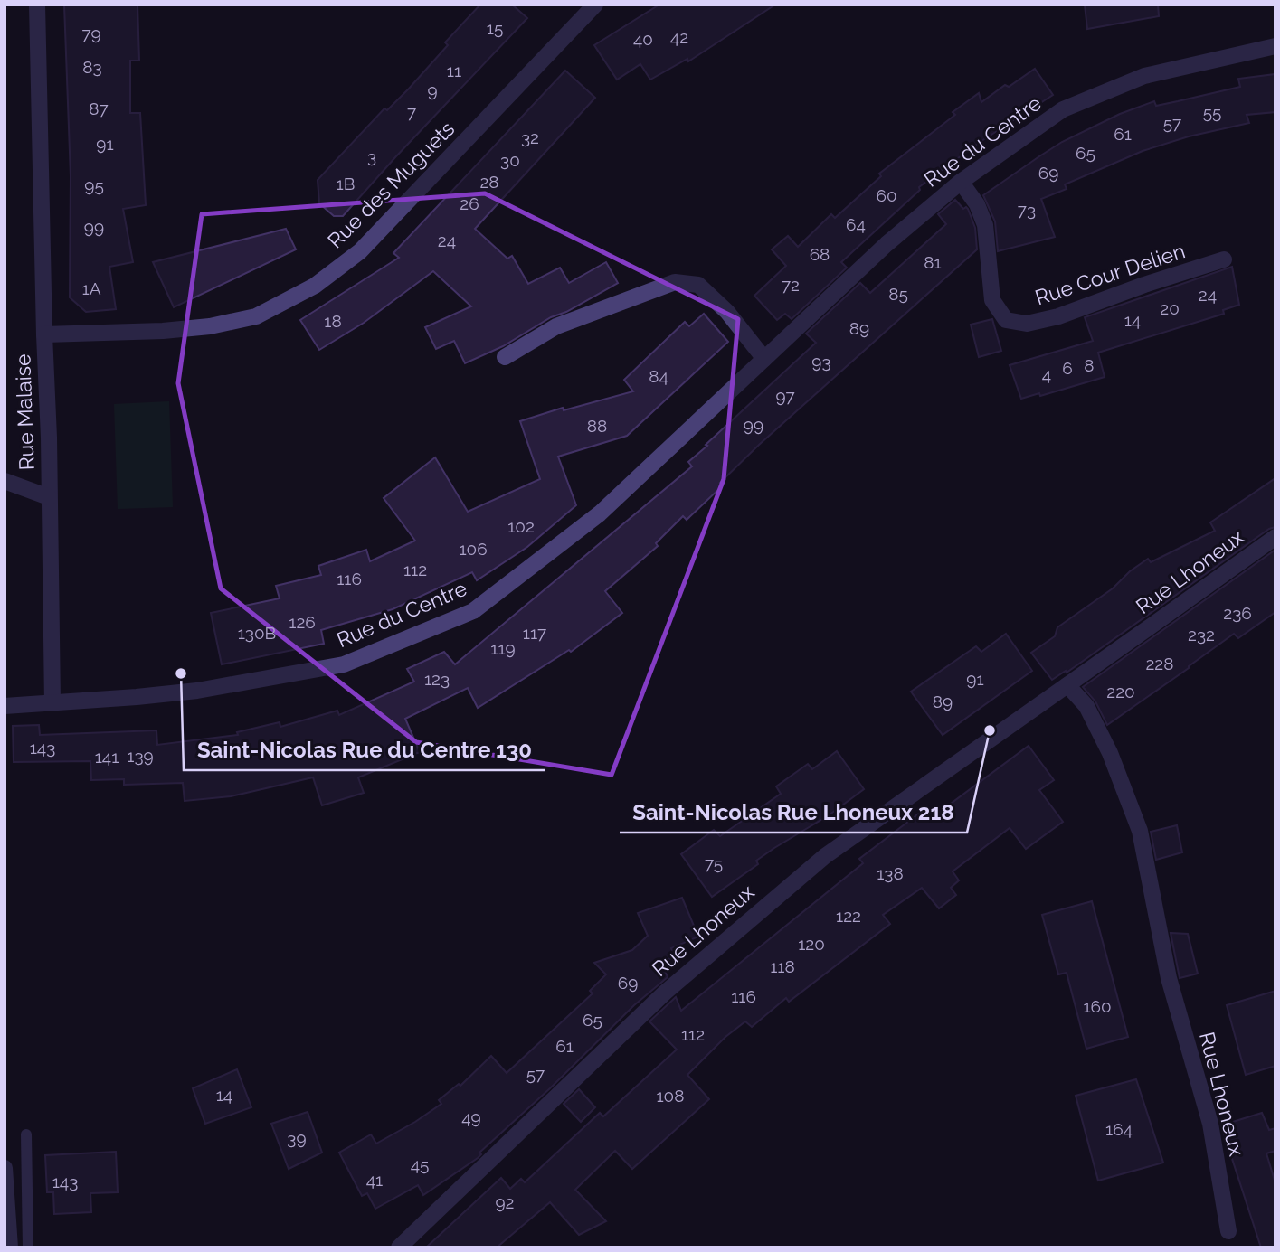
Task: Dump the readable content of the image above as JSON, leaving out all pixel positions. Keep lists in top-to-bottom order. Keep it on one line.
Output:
{"streets":{"street":["Rue du Centre","Rue des Muguets","Rue Cour Delien","Rue Malaise","Rue Lhoneux"]},"crossings":[["Rue du Centre","Rue Cour Delien"],["Rue du Centre","Rue Malaise"],["Rue des Muguets","Rue Malaise"]],"places":["Saint-Nicolas Rue du Centre 130","Saint-Nicolas Rue Lhoneux 218"],"house_numbers":["15","79","42","40","83","11","9","87","7","55","57","61","32","91","65","3","30","69","28","1B","95","60","26","73","64","99","24","68","81","72","1A","85","24","20","14","18","89","93","8","6","4","84","97","99","88","102","106","112","116","236","126","130B","117","232","119","228","123","91","220","89","143","139","141","75","138","122","120","118","69","116","160","65","112","61","57","14","108","49","164","39","45","41","143","92"]}
